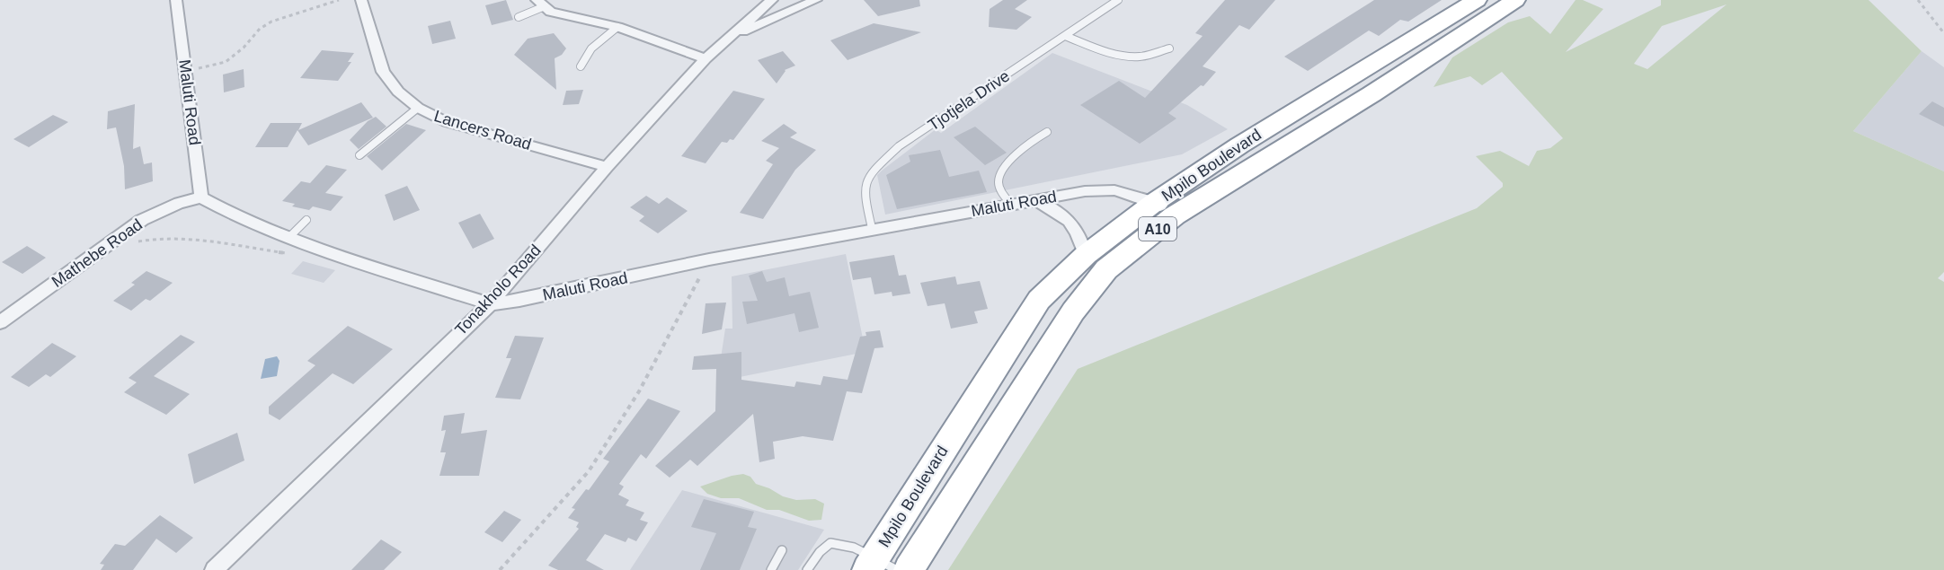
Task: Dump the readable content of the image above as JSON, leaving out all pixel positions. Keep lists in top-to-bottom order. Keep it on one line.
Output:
{"streets":{"highway":["Mpilo Boulevard","A10"],"street":["Maluti Road","Lancers Road","Mathebe Road","Tonakholo Road"],"lane":["Tjotjela Drive"]},"crossings":[["Tjotjela Drive","Maluti Road"],["Maluti Road","Mpilo Boulevard"],["Maluti Road","Mathebe Road"],["Maluti Road","Tonakholo Road"],["Lancers Road","Tonakholo Road"]]}
